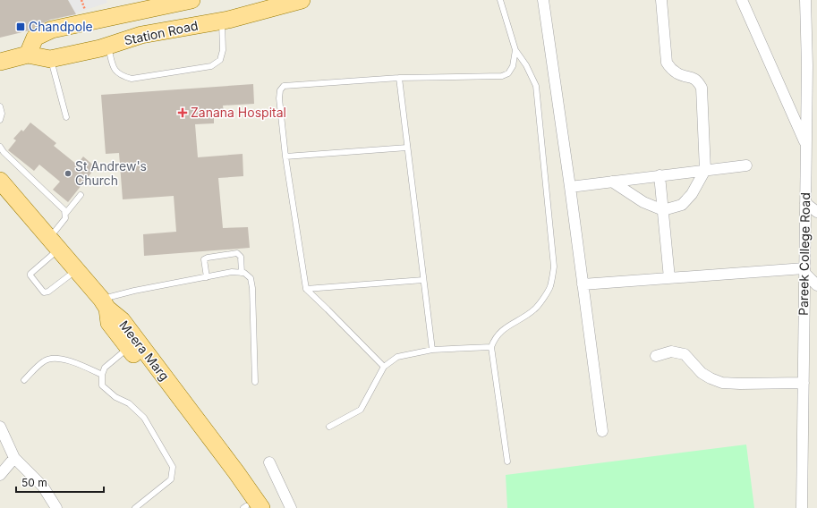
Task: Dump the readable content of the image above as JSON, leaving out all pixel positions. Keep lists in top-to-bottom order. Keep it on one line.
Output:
{"streets":{"main road":["Station Road","Meera Marg"],"street":["Pareek College Road"]},"places":{"transit":["Chandpole"],"health":["Zanana Hospital"],"other":["St Andrew's Church"]},"scale_bar":"50 m"}
